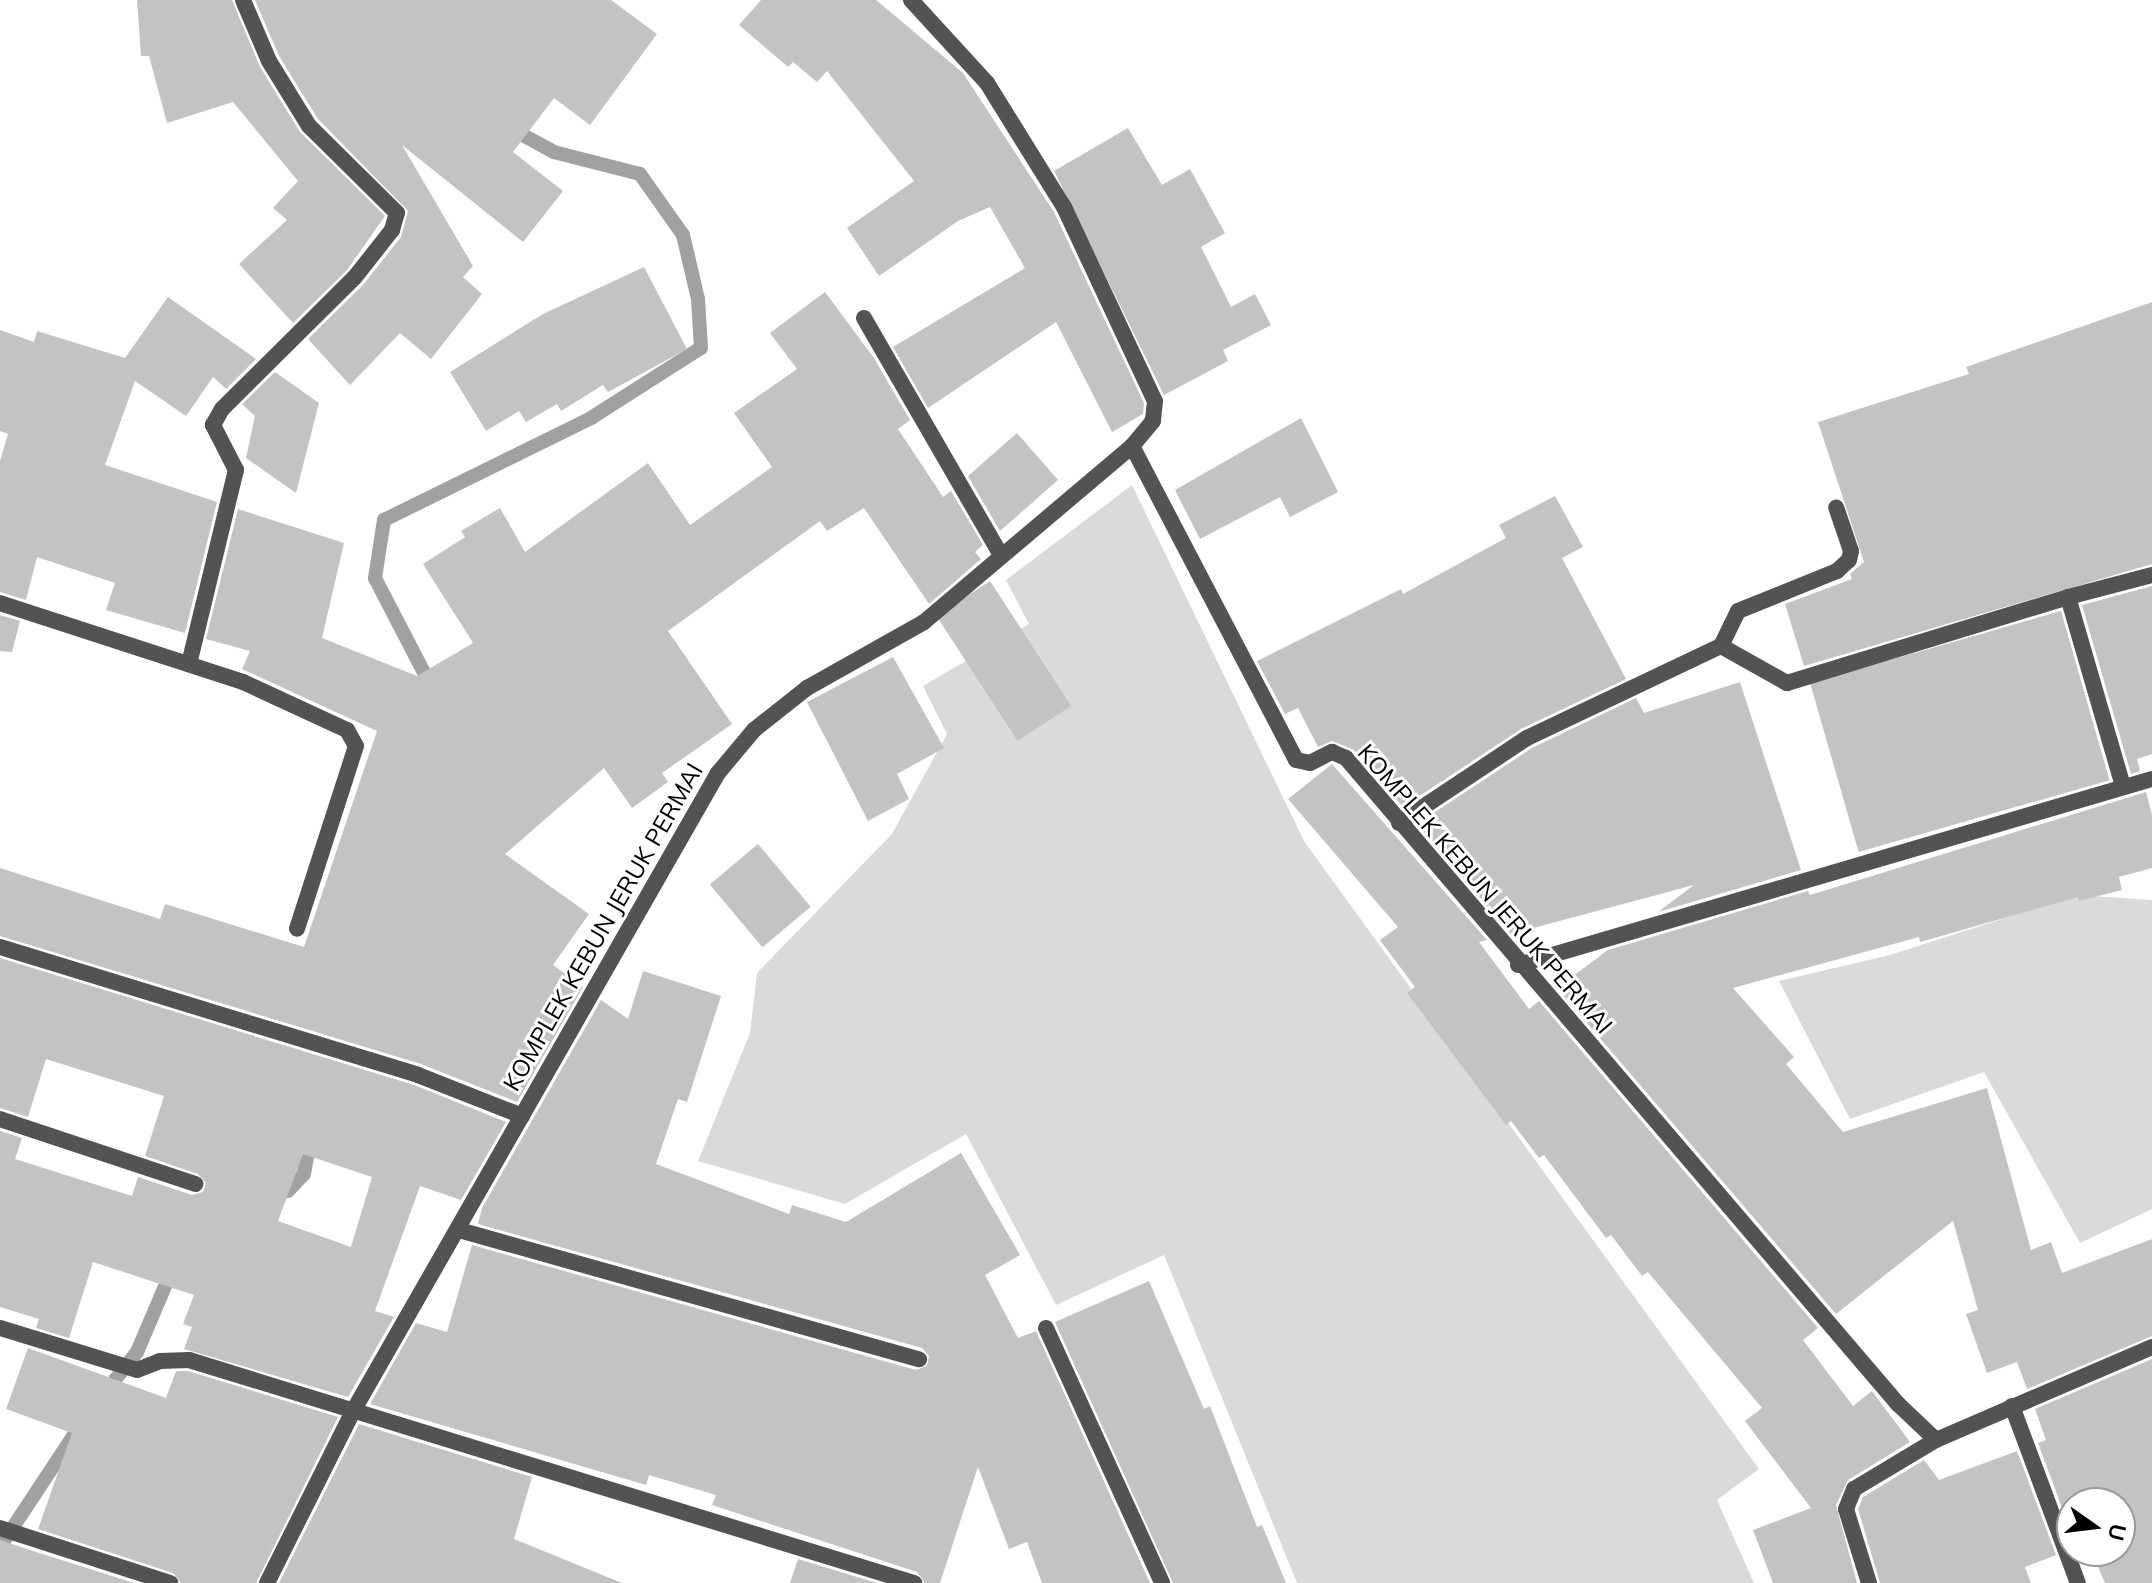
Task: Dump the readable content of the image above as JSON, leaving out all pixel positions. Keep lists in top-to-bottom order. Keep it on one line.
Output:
{"streets":{"street":["KOMPLEK KEBUN JERUK PERMAI"]},"north":"right"}
